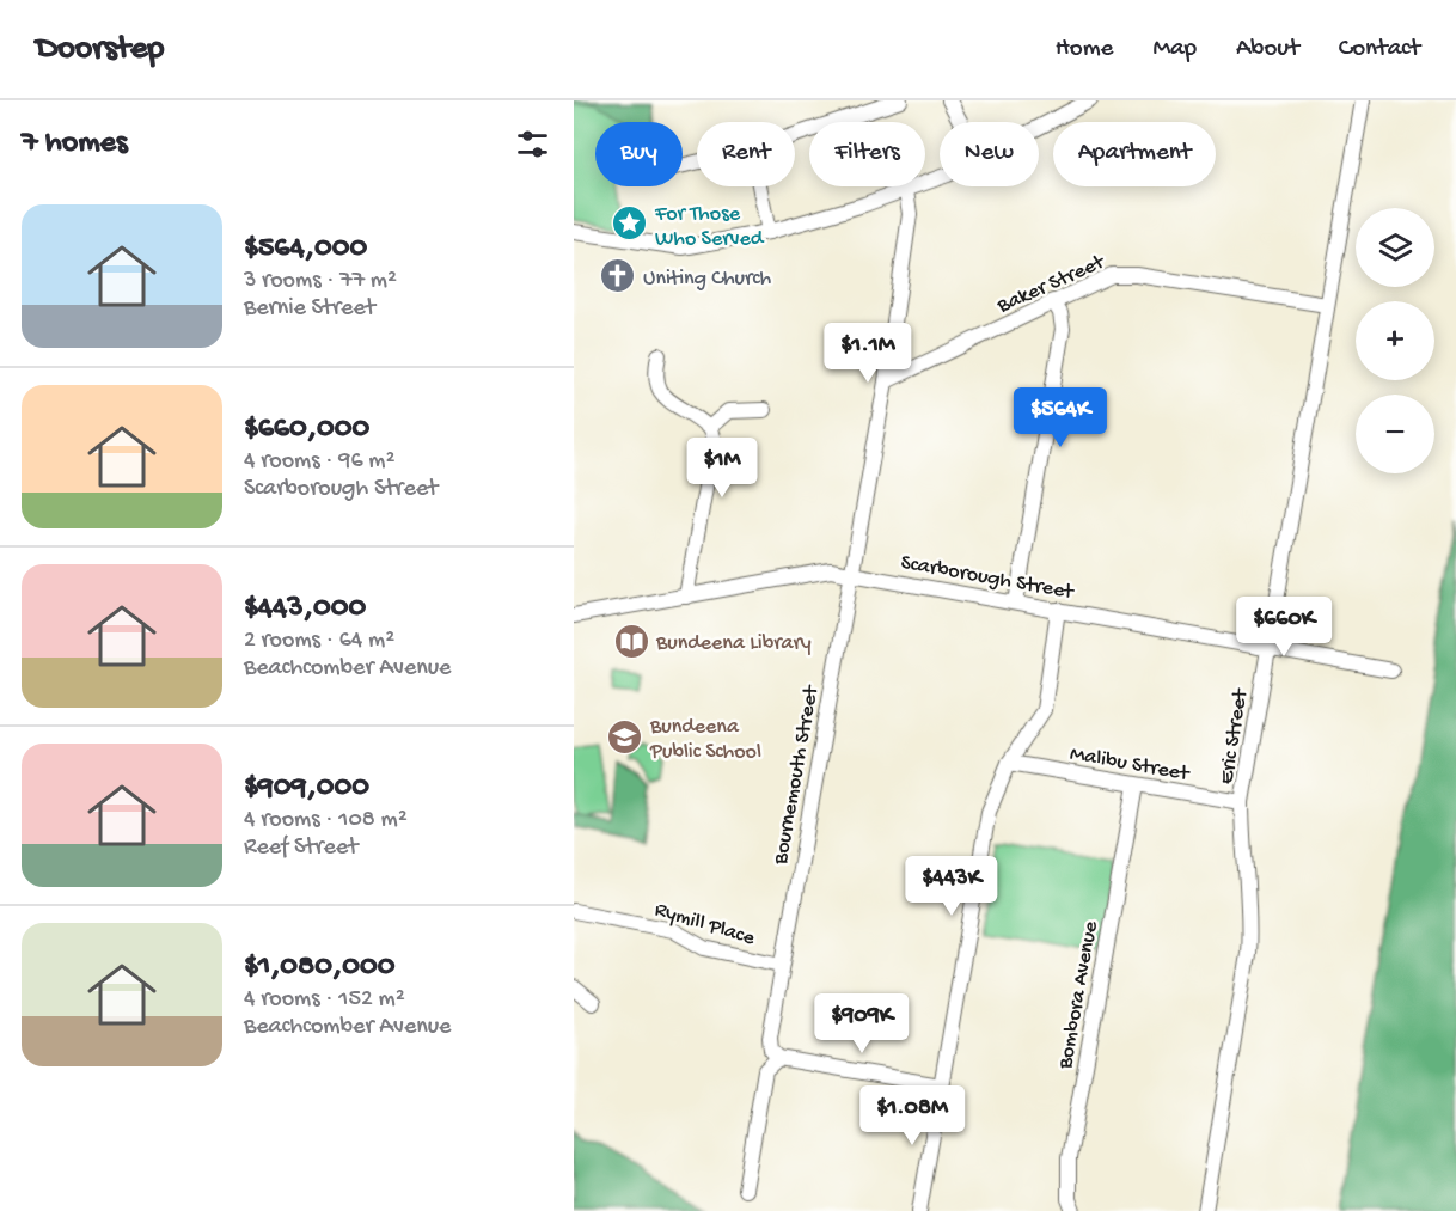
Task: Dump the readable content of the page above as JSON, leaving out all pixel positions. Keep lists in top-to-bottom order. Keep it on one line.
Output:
{"streets":{"street":["Baker Street","Scarborough Street","Eric Street","Malibu Street","Bournemouth Street","Rymill Place","Bombora Avenue"]},"crossings":[["Baker Street","Eric Street"],["Baker Street","Bournemouth Street"],["Scarborough Street","Eric Street"],["Scarborough Street","Bournemouth Street"],["Eric Street","Malibu Street"],["Malibu Street","Bombora Avenue"],["Bournemouth Street","Rymill Place"]],"places":{"place":["For Those Who Served"],"church":["Uniting Church"],"library":["Bundeena Library"],"school or university":["Bundeena Public School"]},"page":{"header":"Doorstep","nav":["Home","Map","About","Contact"],"heading":"7 homes","chip":["Buy","Rent","Filters","New","Apartment"],"list":[{"name":"$564,000","note":"3 rooms · 77 m² · Bernie Street"},{"name":"$660,000","note":"4 rooms · 96 m² · Scarborough Street"},{"name":"$443,000","note":"2 rooms · 64 m² · Beachcomber Avenue"},{"name":"$909,000","note":"4 rooms · 108 m² · Reef Street"},{"name":"$1,080,000","note":"4 rooms · 152 m² · Beachcomber Avenue"}],"map_buttons":["+","−"],"price":["$1.1M","$564K","$1M","$660K","$443K","$909K","$1.08M"]}}
